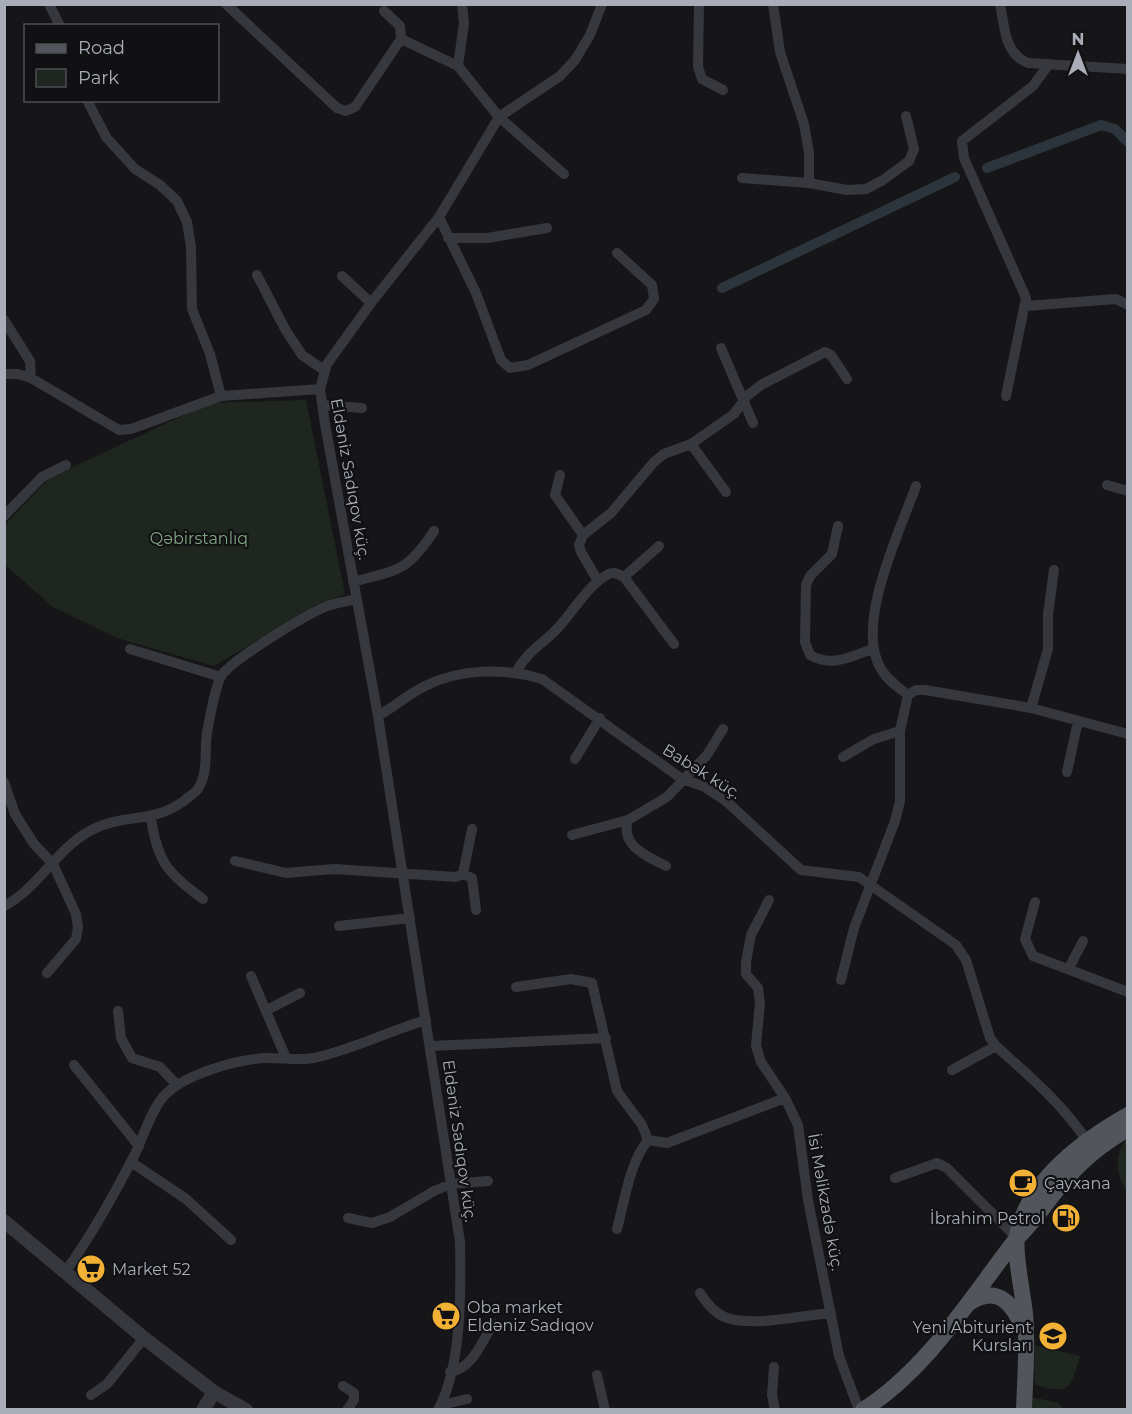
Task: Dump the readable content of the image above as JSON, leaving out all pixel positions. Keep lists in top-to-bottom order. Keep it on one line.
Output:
{"streets":{"street":["Eldəniz Sadıqov küç.","Babək küç.","İsi Məlikzadə küç."]},"crossings":[["Eldəniz Sadıqov küç.","Babək küç."]],"parks":["Qəbirstanlıq"],"places":{"cafe":["Çayxana"],"fuel station":["İbrahim Petrol"],"supermarket":["Market 52","Oba market Eldəniz Sadıqov"],"school or university":["Yeni Abiturient Kursları"]},"legend":["Road","Park"],"north":"top"}
